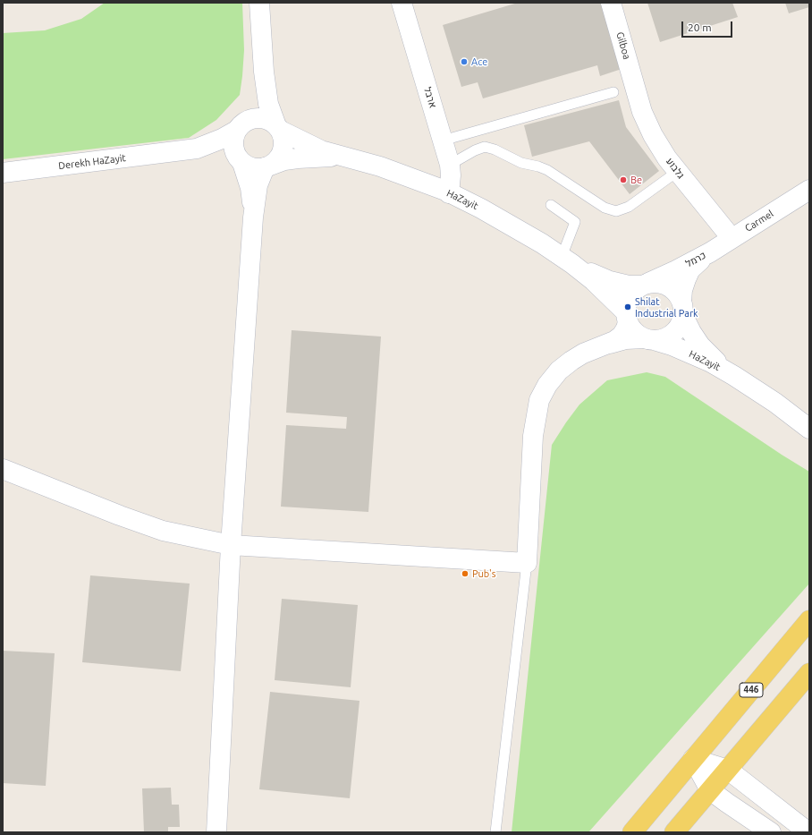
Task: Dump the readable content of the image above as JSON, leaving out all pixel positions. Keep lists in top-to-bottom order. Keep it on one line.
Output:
{"streets":{"main road":["446"],"street":["Gilboa","ארבל","Derekh HaZayit","גלבוע","HaZayit","Carmel","כרמל"]},"crossings":[["Gilboa","גלבוע"],["ארבל","HaZayit"],["Derekh HaZayit","HaZayit"],["גלבוע","Carmel"],["HaZayit","כרמל"],["Carmel","כרמל"]],"places":["Ace","Be","Shilat Industrial Park","Pub's"],"scale_bar":"20 m"}
